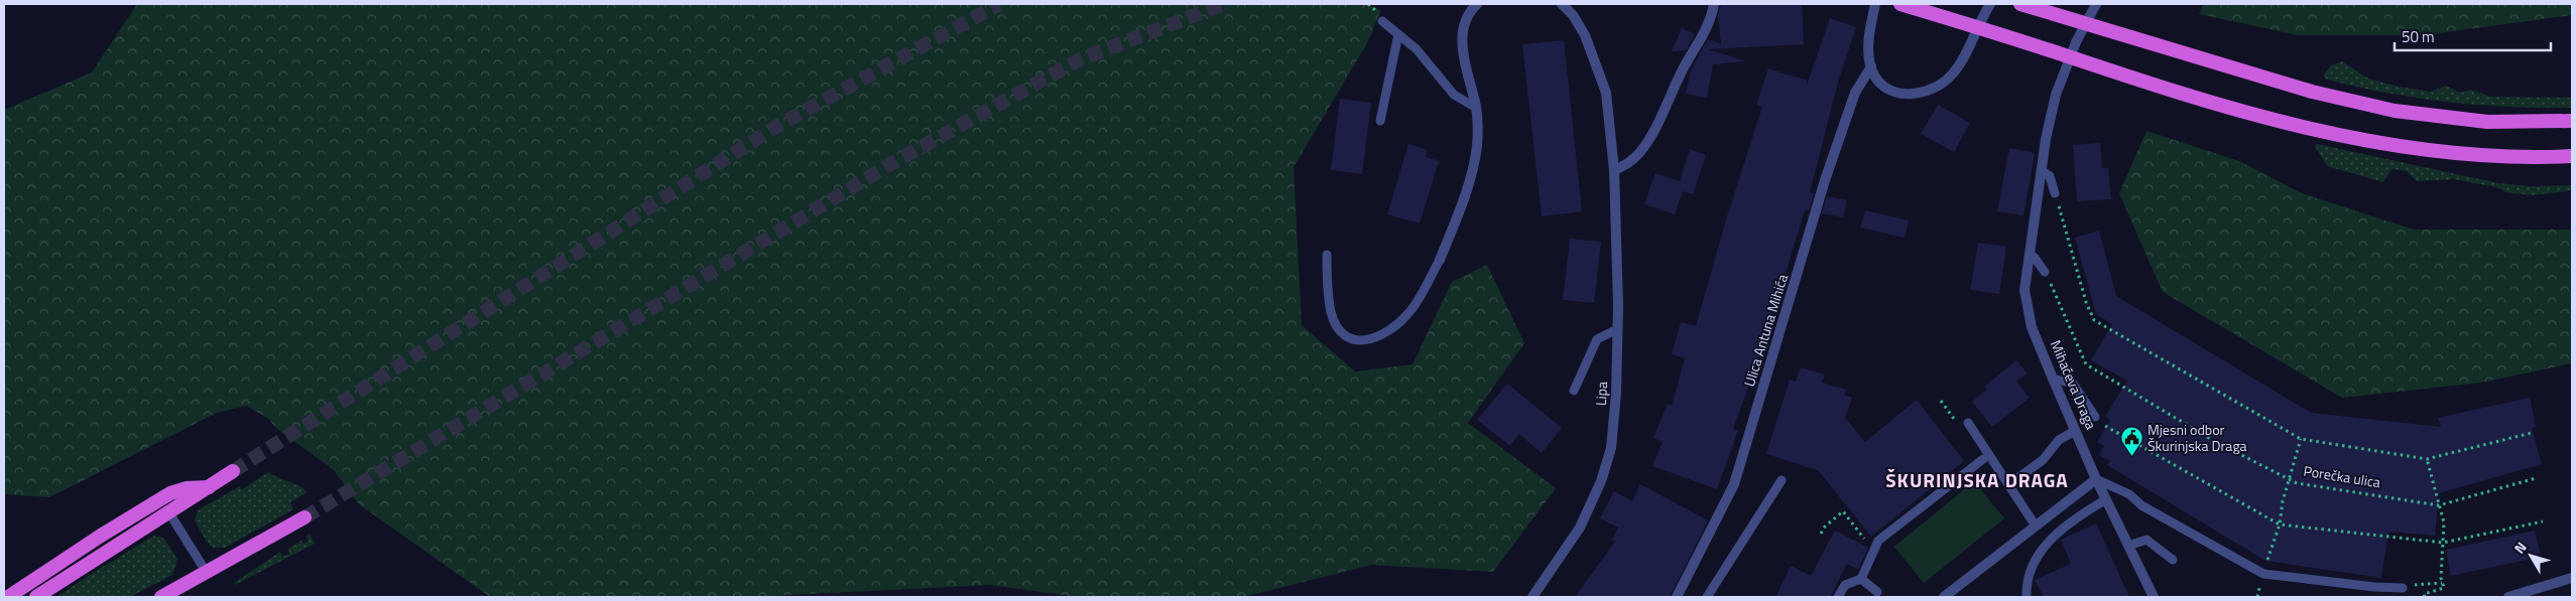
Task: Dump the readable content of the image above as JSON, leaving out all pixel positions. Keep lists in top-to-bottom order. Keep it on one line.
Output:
{"streets":{"street":["Ulica Antuna Mihića","Mihačeva Draga","Lipa"],"path":["Porečka ulica"]},"districts":["ŠKURINJSKA DRAGA"],"places":{"public building":["Mjesni odbor Škurinjska Draga"]},"scale_bar":"50 m","north":"top left"}
